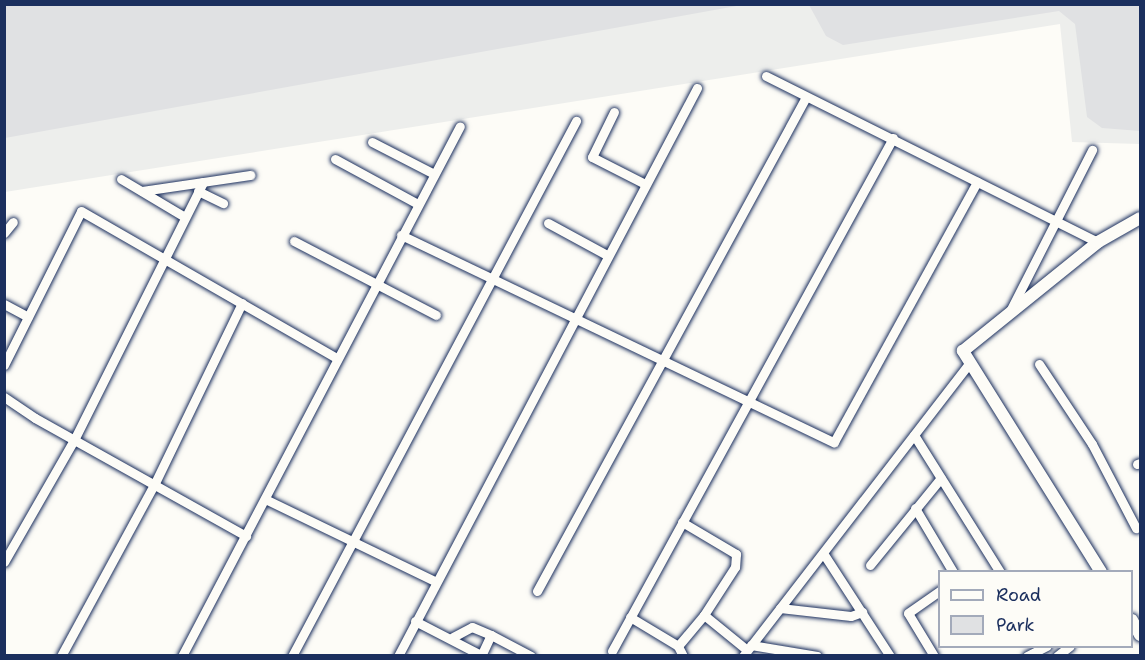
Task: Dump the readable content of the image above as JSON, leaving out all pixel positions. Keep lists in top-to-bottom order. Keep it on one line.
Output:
{"legend":["Road","Park"]}
